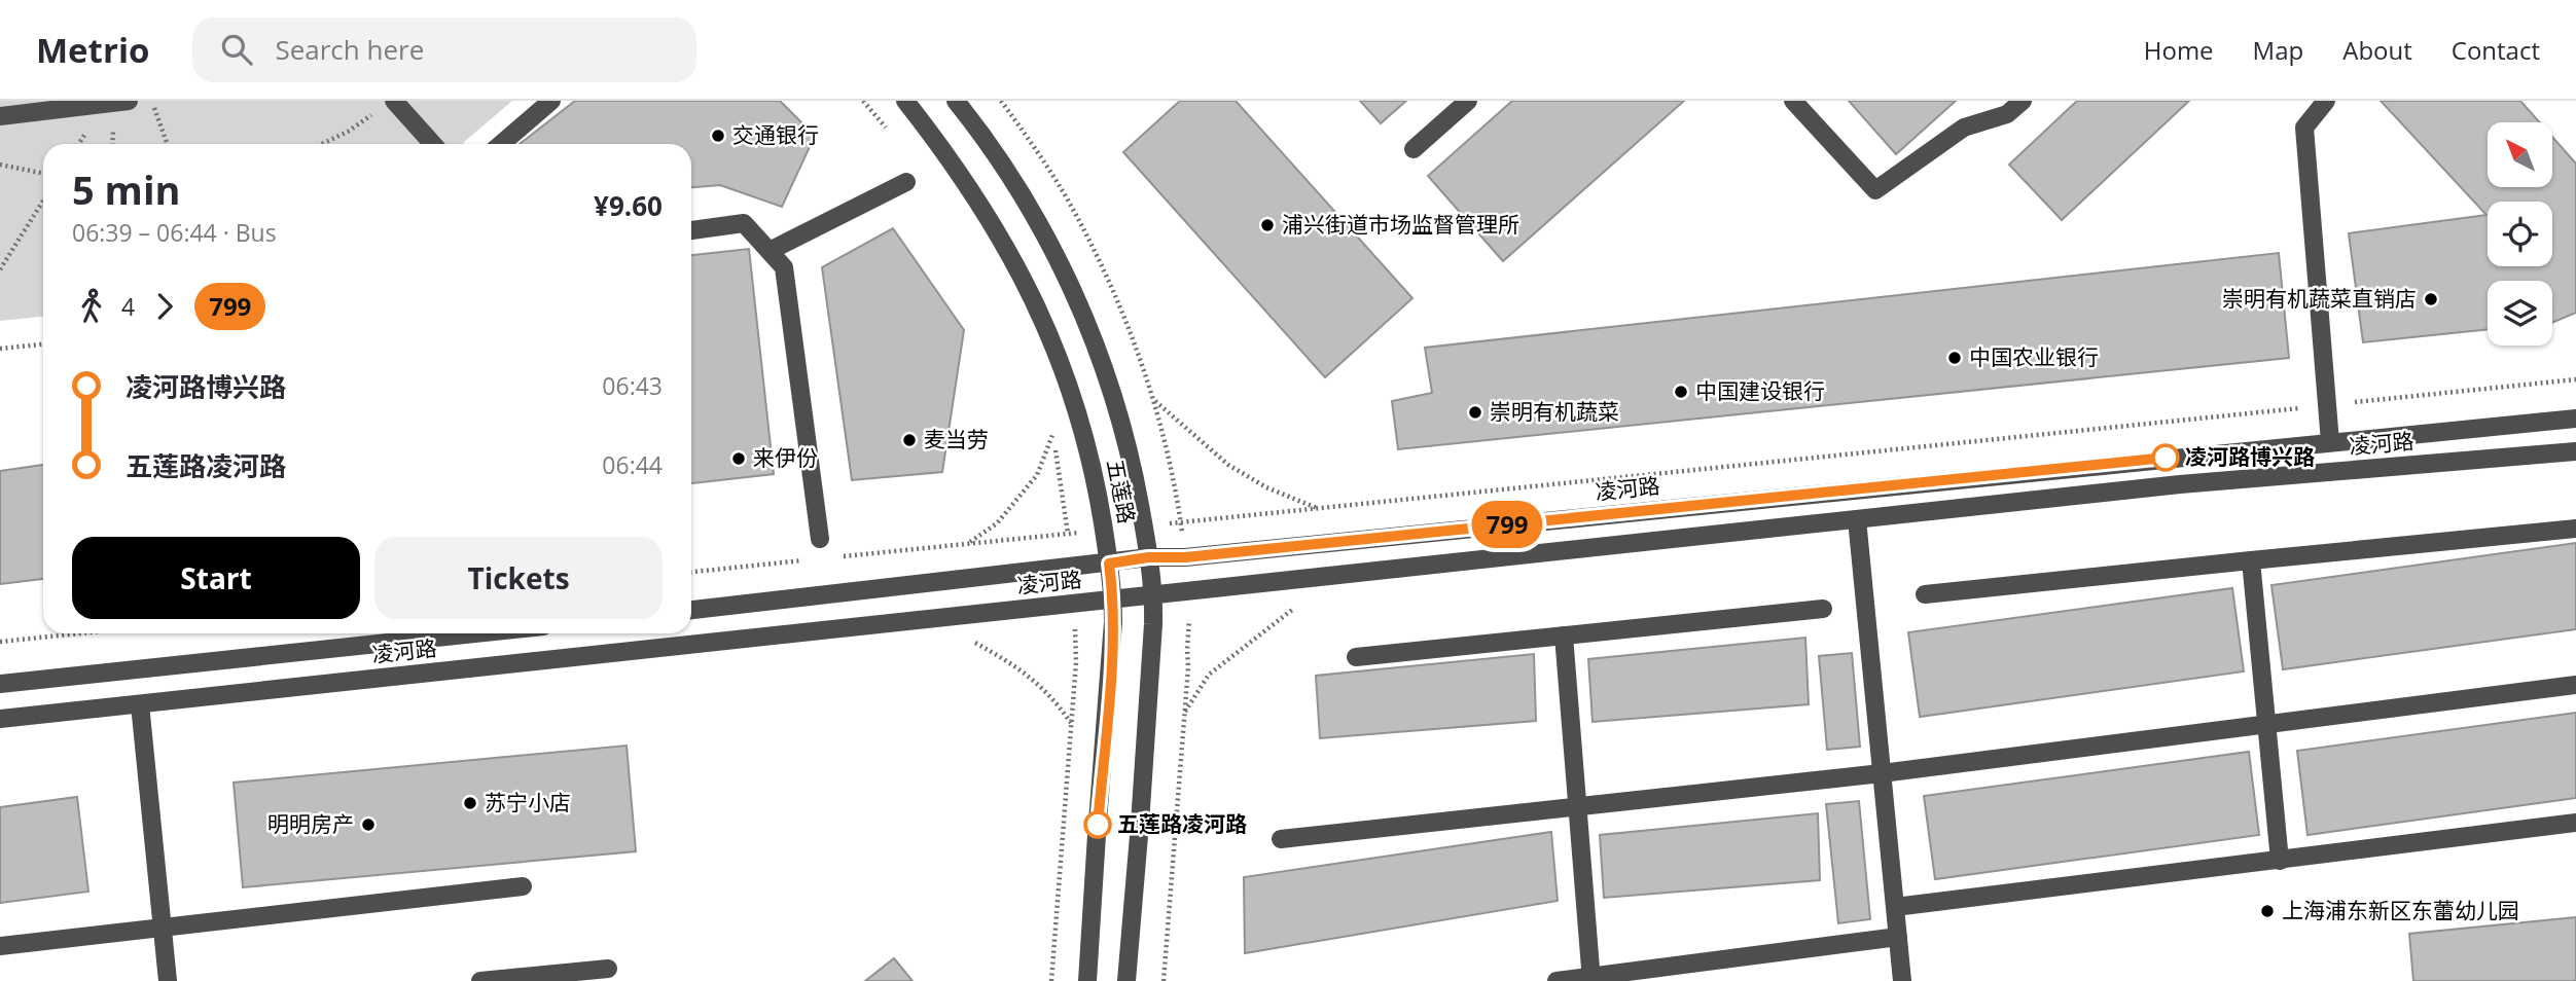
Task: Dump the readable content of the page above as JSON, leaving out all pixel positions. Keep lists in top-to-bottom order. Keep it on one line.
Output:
{"streets":{"street":["凌河路","五莲路"]},"crossings":[["凌河路","五莲路"]],"places":["交通银行","浦兴街道市场监督管理所","崇明有机蔬菜直销店","中国农业银行","中国建设银行","崇明有机蔬菜","麦当劳","凌河路博兴路","来伊份","苏宁小店","明明房产","五莲路凌河路","上海浦东新区东蕾幼儿园"],"lines":["bus line 799"],"north":"top left","page":{"header":"Metrio","search":"Search here","nav":["Home","Map","About","Contact"],"on_map":"799","heading":["5 min","06:39 – 06:44 · Bus","¥9.60"],"legs":["4","799"],"list":[{"name":"凌河路博兴路","value":"06:43"},{"name":"五莲路凌河路","value":"06:44"}],"buttons":["Start","Tickets"]}}
